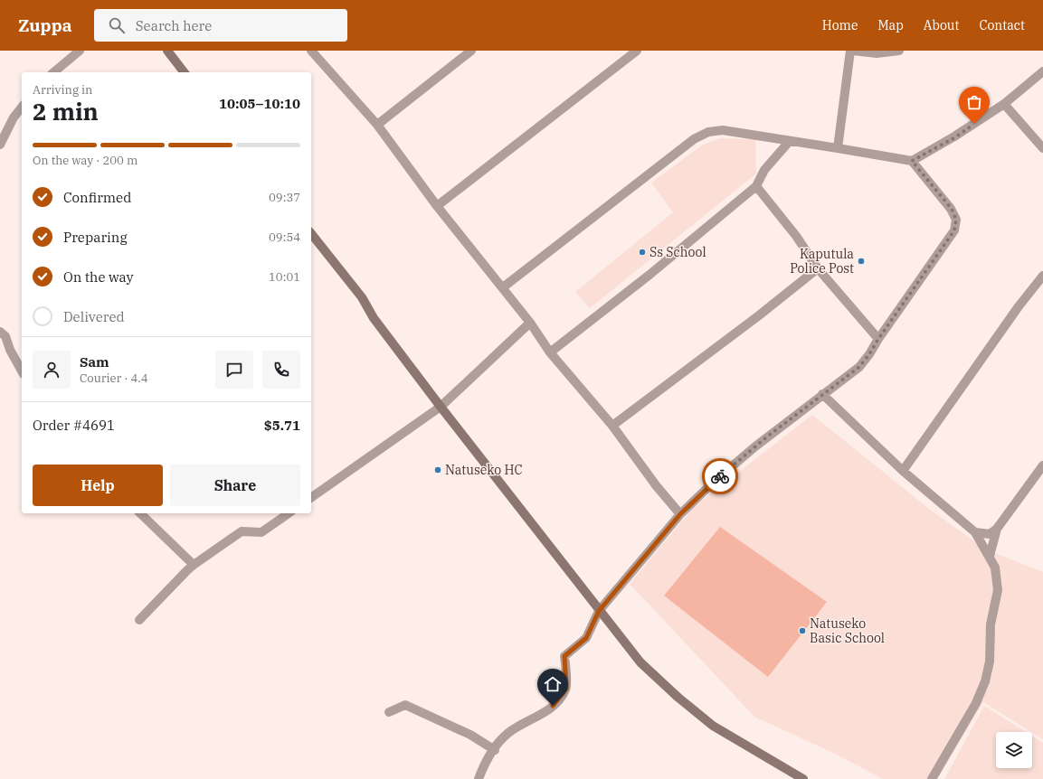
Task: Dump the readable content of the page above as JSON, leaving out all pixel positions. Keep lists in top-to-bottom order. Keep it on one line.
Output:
{"places":["Ss School","Kaputula Police Post","Natuseko HC","Natuseko Basic School"],"page":{"header":"Zuppa","search":"Search here","nav":["Home","Map","About","Contact"],"heading":["2 min","Arriving in","10:05–10:10"],"panel":["Sam","Courier · 4.4","Order #4691","$5.71"],"bar":"On the way · 200 m","list":[["Confirmed","09:37"],["Preparing","09:54"],["On the way","10:01"],"Delivered"],"buttons":["Help","Share"]}}
